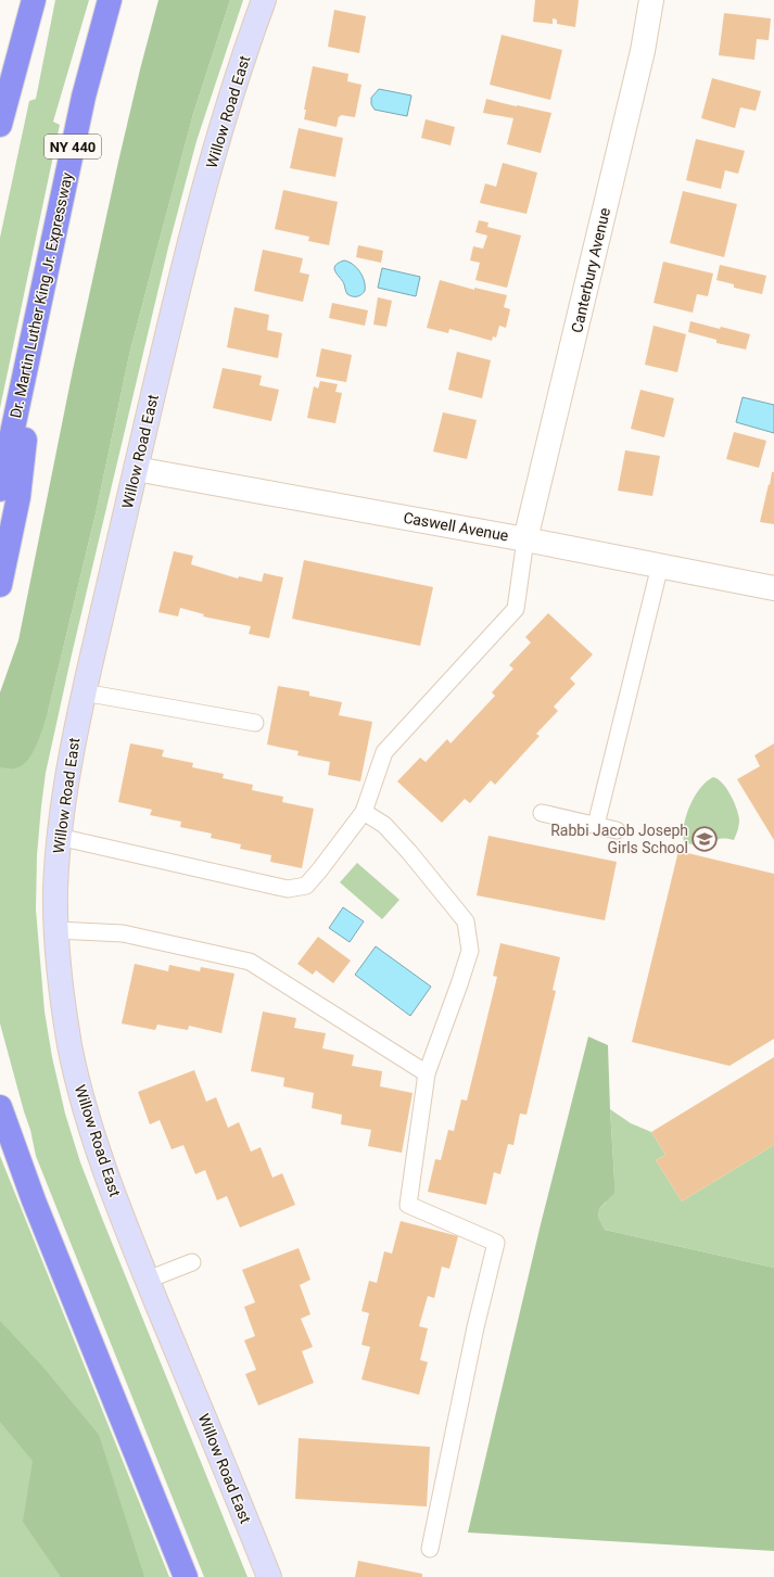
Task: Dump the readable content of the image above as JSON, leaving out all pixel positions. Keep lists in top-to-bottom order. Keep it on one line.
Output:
{"streets":{"highway":["NY 440","Dr. Martin Luther King Jr. Expressway"],"main road":["Willow Road East"],"street":["Canterbury Avenue","Caswell Avenue"]},"crossings":[["Willow Road East","Caswell Avenue"],["Canterbury Avenue","Caswell Avenue"]],"places":{"school or university":["Rabbi Jacob Joseph Girls School"]}}
